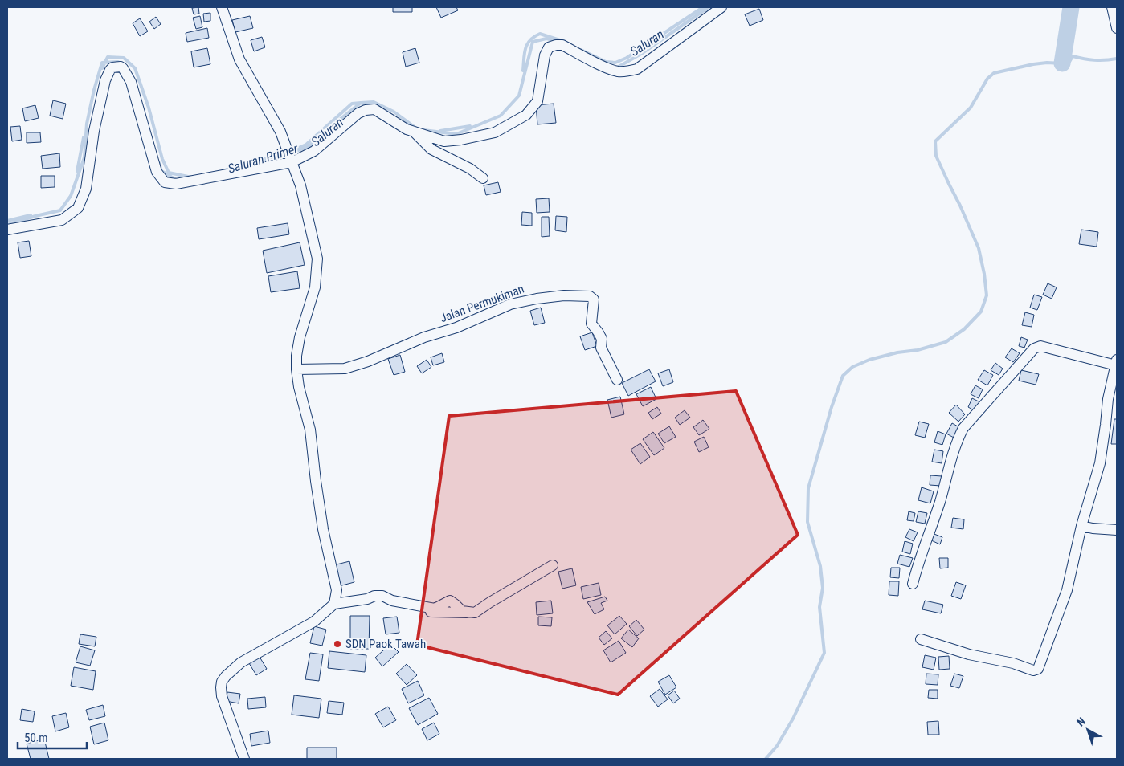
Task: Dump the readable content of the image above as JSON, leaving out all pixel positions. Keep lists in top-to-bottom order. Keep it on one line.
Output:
{"streets":{"street":["Jalan Permukiman"]},"water":["Saluran","Saluran Primer"],"places":["SDN Paok Tawah"],"scale_bar":"50 m","north":"top left"}
